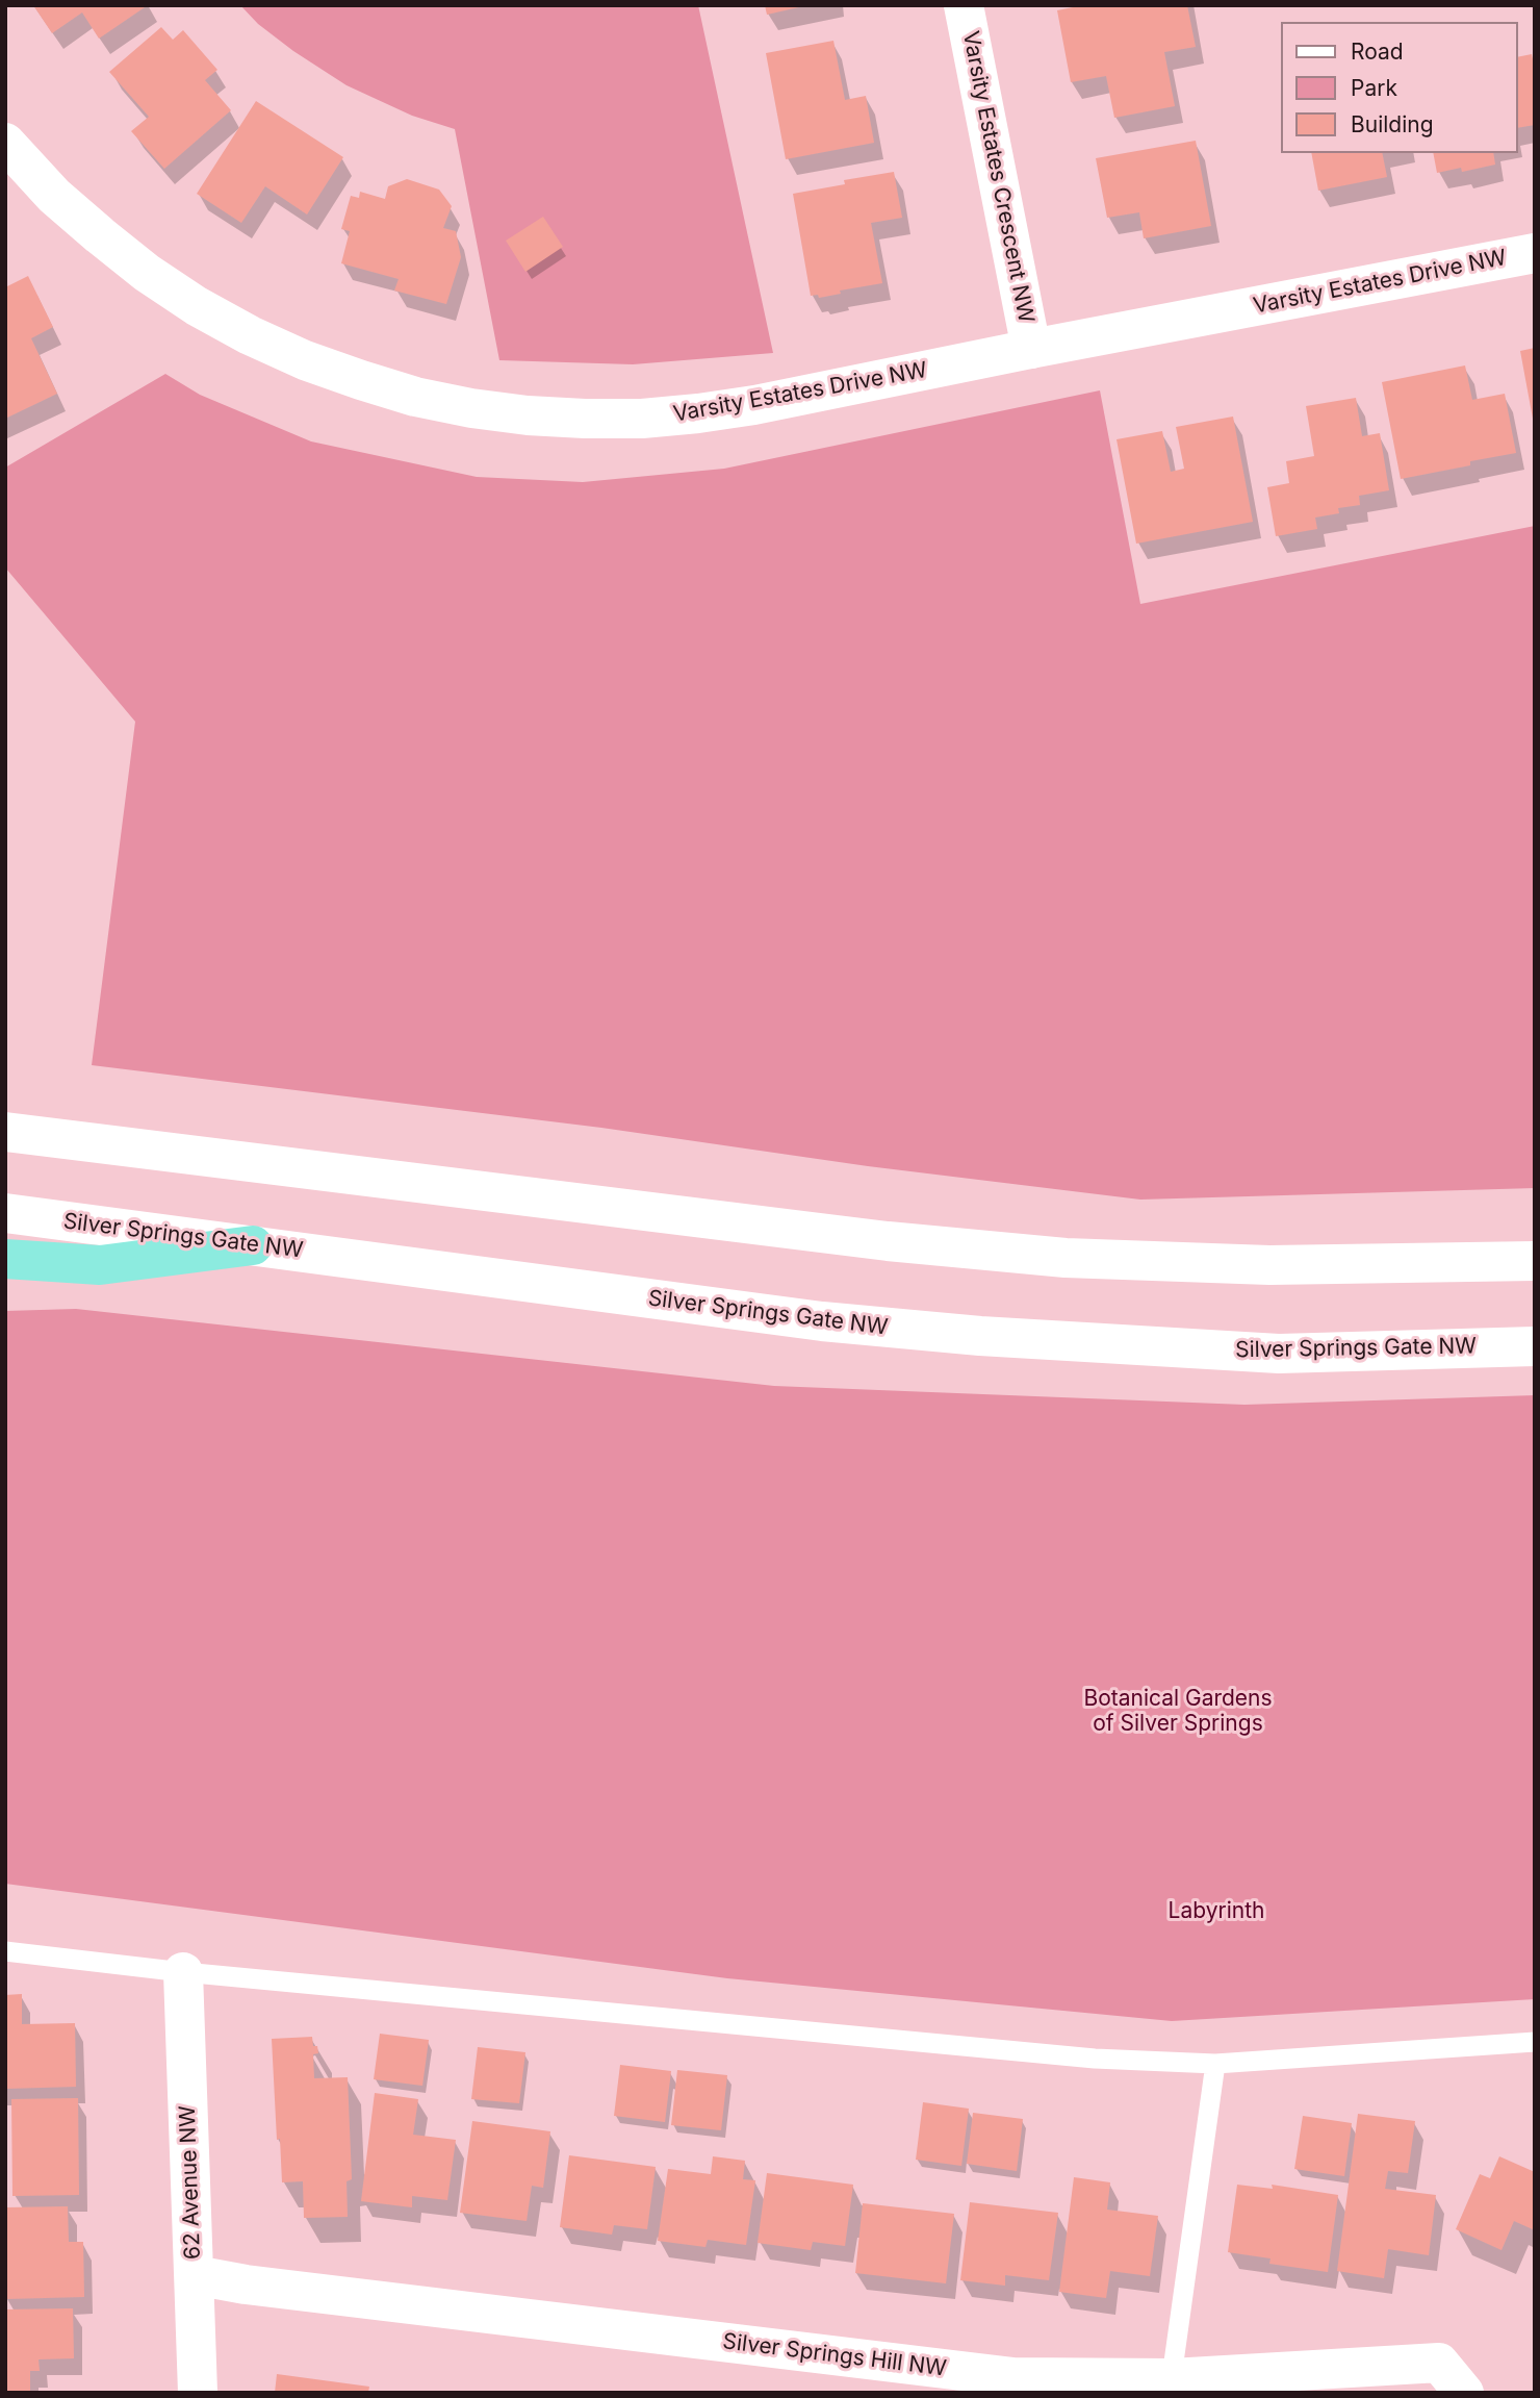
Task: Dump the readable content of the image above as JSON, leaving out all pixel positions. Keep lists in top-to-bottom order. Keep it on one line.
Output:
{"streets":{"street":["Varsity Estates Crescent NW","Varsity Estates Drive NW","Silver Springs Gate NW","62 Avenue NW","Silver Springs Hill NW"]},"crossings":[["Varsity Estates Crescent NW","Varsity Estates Drive NW"],["62 Avenue NW","Silver Springs Hill NW"]],"parks":["Botanical Gardens of Silver Springs","Labyrinth"],"legend":["Road","Park","Building"]}
